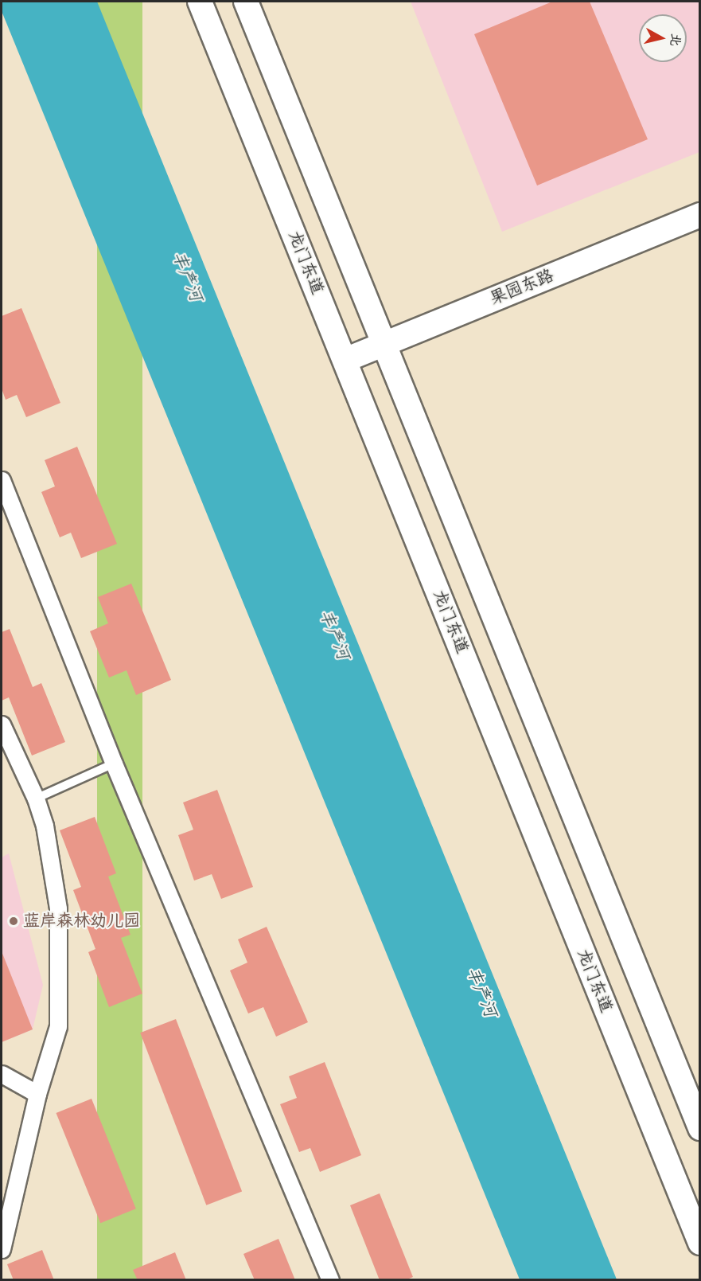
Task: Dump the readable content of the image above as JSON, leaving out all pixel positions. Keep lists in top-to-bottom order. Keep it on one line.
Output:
{"streets":{"main road":["龙门东道","果园东路"]},"crossings":[["龙门东道","果园东路"]],"water":["丰产河"],"places":["蓝岸森林幼儿园"],"north":"right"}
